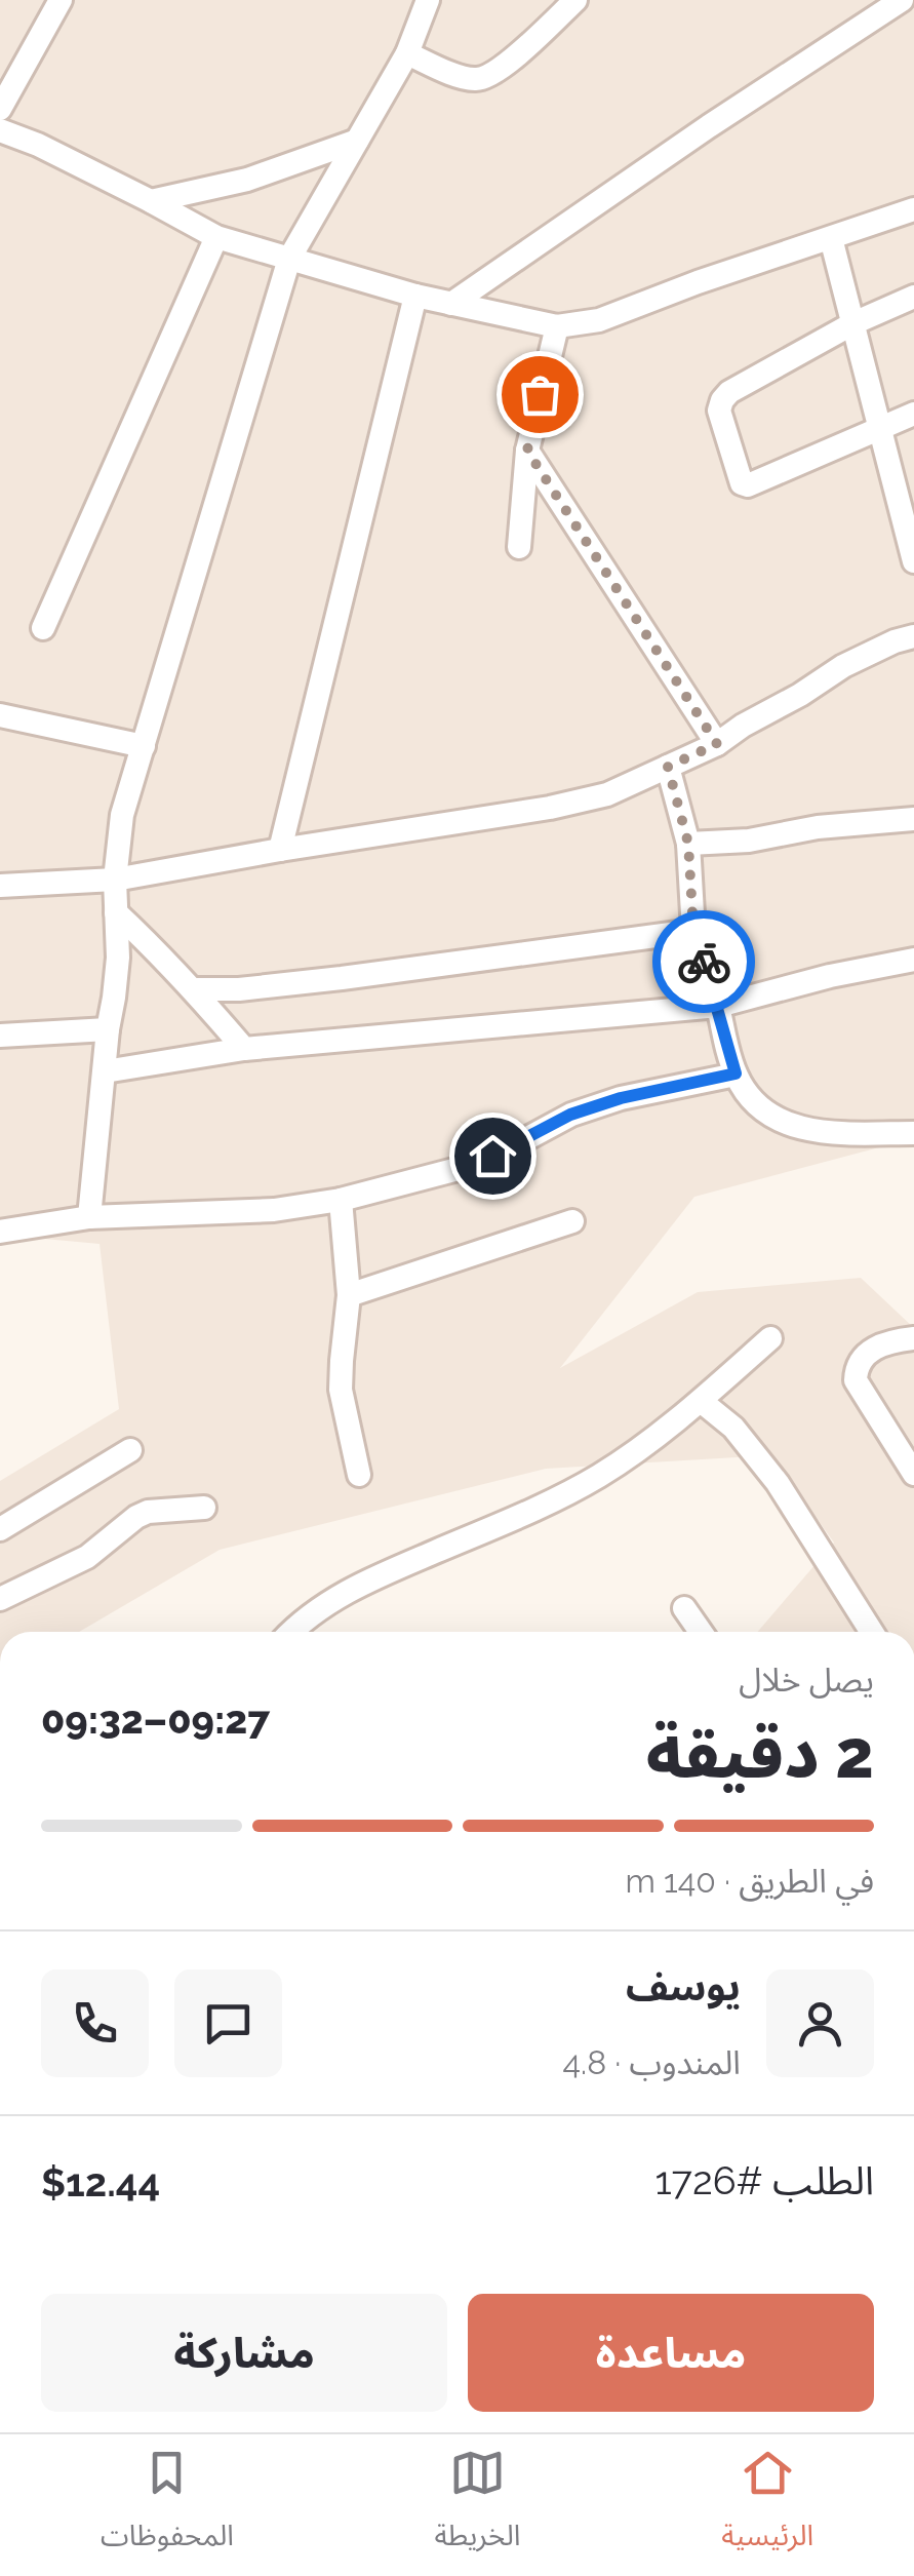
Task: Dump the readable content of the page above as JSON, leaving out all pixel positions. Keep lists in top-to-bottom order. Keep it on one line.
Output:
{"page":{"heading":["2 دقيقة","يصل خلال","09:27–09:32"],"panel":["يوسف","المندوب · 4.8","الطلب #1726","$12.44"],"bar":"في الطريق · 140 m","buttons":["مساعدة","مشاركة"],"tabs":["الرئيسية","الخريطة","المحفوظات"]}}
